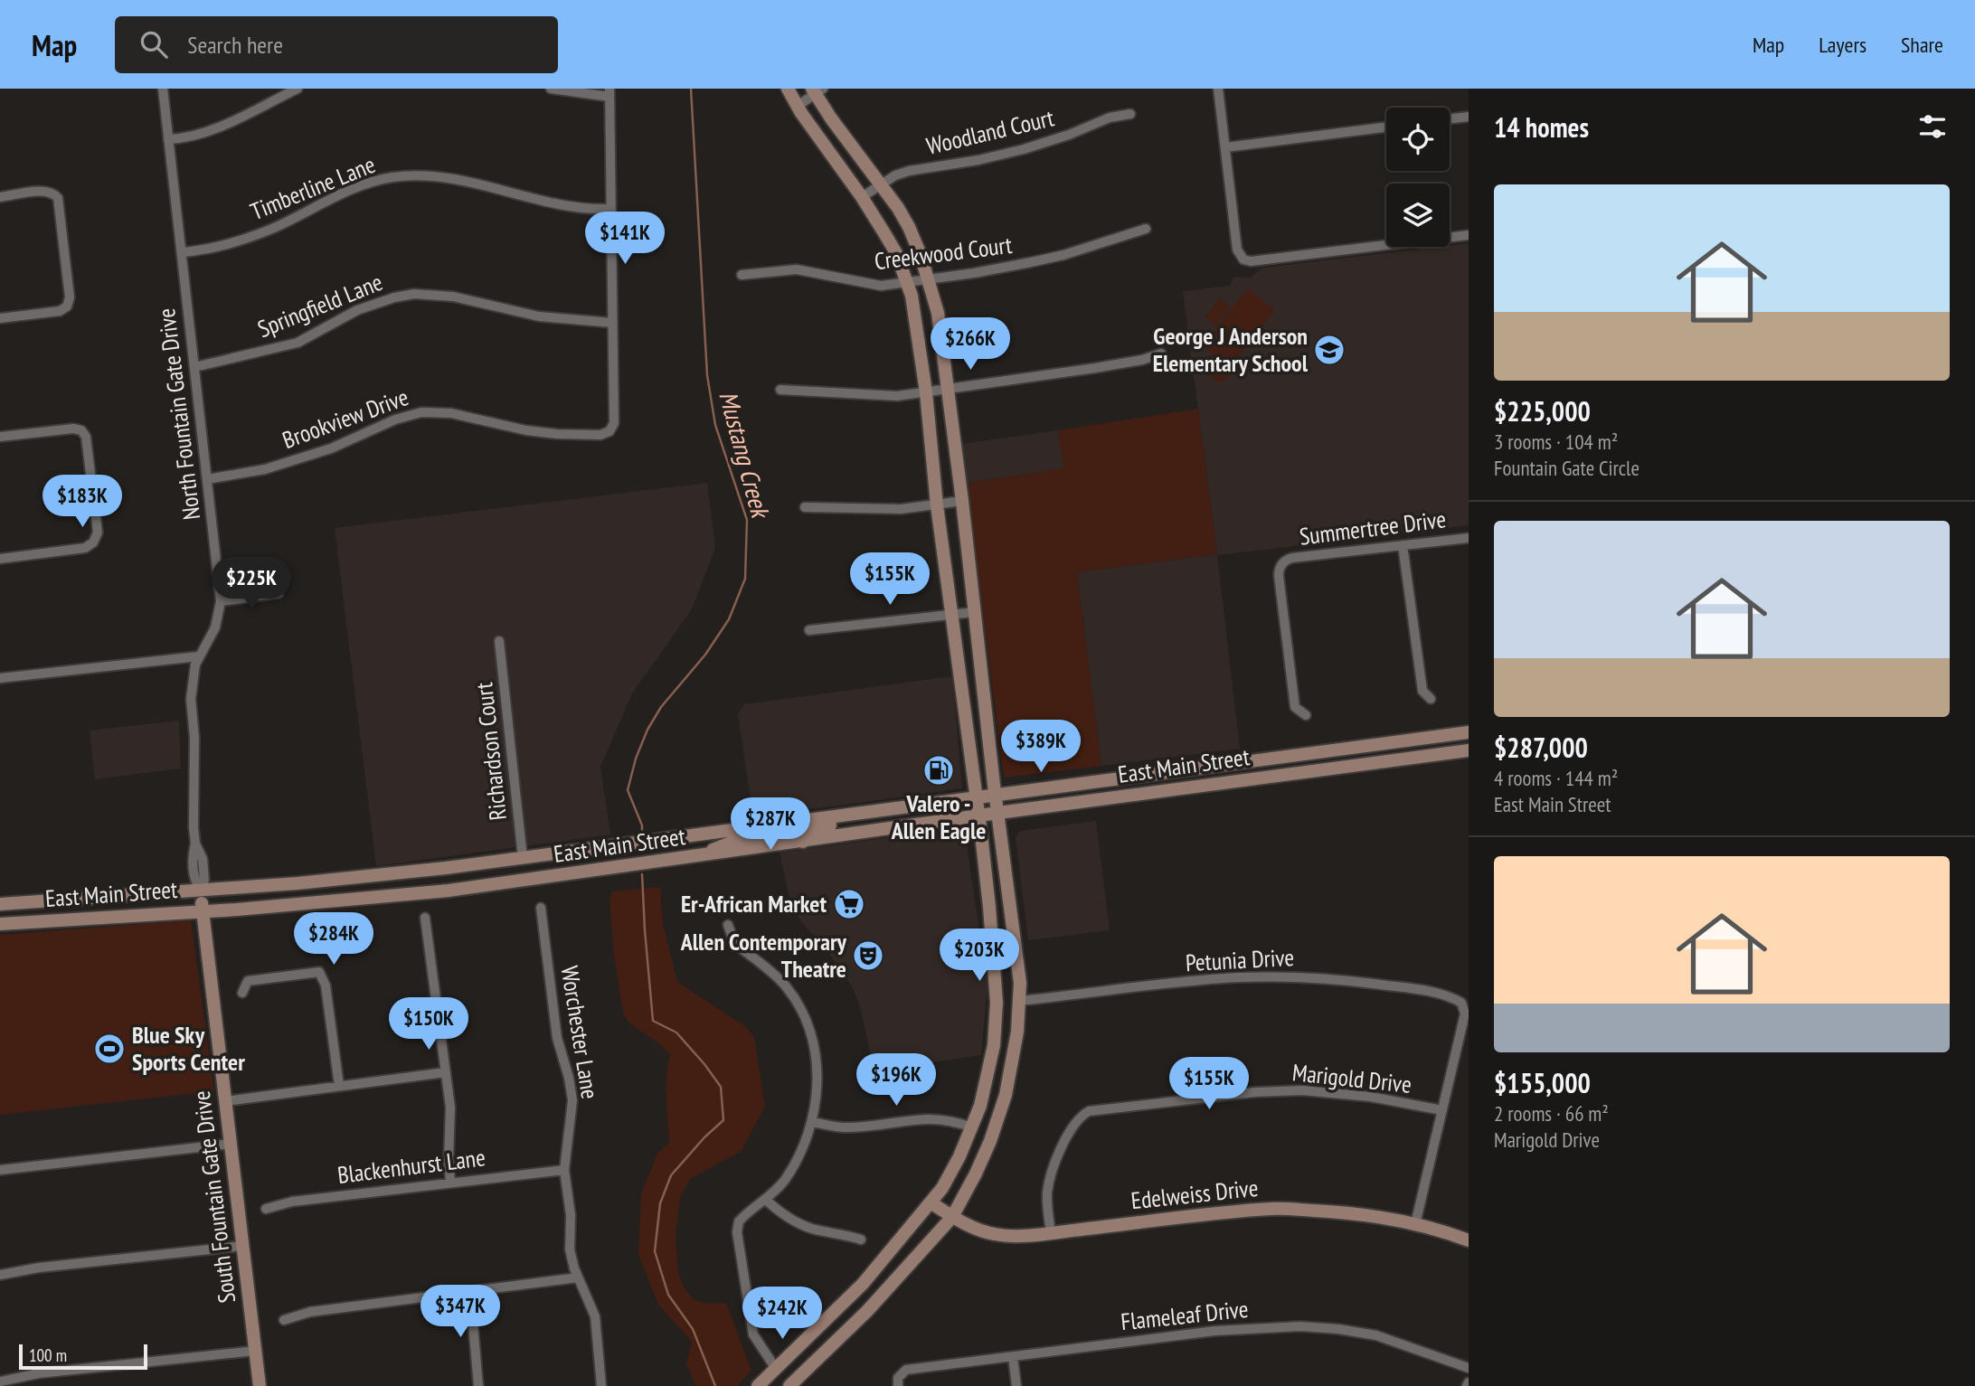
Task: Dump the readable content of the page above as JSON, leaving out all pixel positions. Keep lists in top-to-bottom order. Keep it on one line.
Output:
{"streets":{"main road":["East Main Street","Edelweiss Drive","South Fountain Gate Drive"],"street":["Woodland Court","Timberline Lane","Creekwood Court","Springfield Lane","North Fountain Gate Drive","Brookview Drive","Summertree Drive","Richardson Court","Petunia Drive","Worchester Lane","Marigold Drive","Blackenhurst Lane","Flameleaf Drive"]},"crossings":[["Timberline Lane","North Fountain Gate Drive"],["Springfield Lane","North Fountain Gate Drive"],["Springfield Lane","Brookview Drive"],["North Fountain Gate Drive","Brookview Drive"],["North Fountain Gate Drive","East Main Street"],["North Fountain Gate Drive","South Fountain Gate Drive"],["Richardson Court","East Main Street"],["East Main Street","South Fountain Gate Drive"],["Petunia Drive","Marigold Drive"],["Worchester Lane","Blackenhurst Lane"],["Marigold Drive","Edelweiss Drive"]],"water":["Mustang Creek"],"places":{"school or university":["George J Anderson Elementary School"],"fuel station":["Valero - Allen Eagle"],"supermarket":["Er-African Market"],"theatre":["Allen Contemporary Theatre"],"sports":["Blue Sky Sports Center"]},"scale_bar":"100 m","page":{"header":"Map","search":"Search here","nav":["Map","Layers","Share"],"heading":"14 homes","list":[{"name":"$225,000","note":"3 rooms · 104 m² · Fountain Gate Circle"},{"name":"$287,000","note":"4 rooms · 144 m² · East Main Street"},{"name":"$155,000","note":"2 rooms · 66 m² · Marigold Drive"}],"price":["$141K","$266K","$183K","$155K","$225K","$389K","$287K","$284K","$203K","$150K","$196K","$155K","$347K","$242K"],"scale":"100 m"}}
